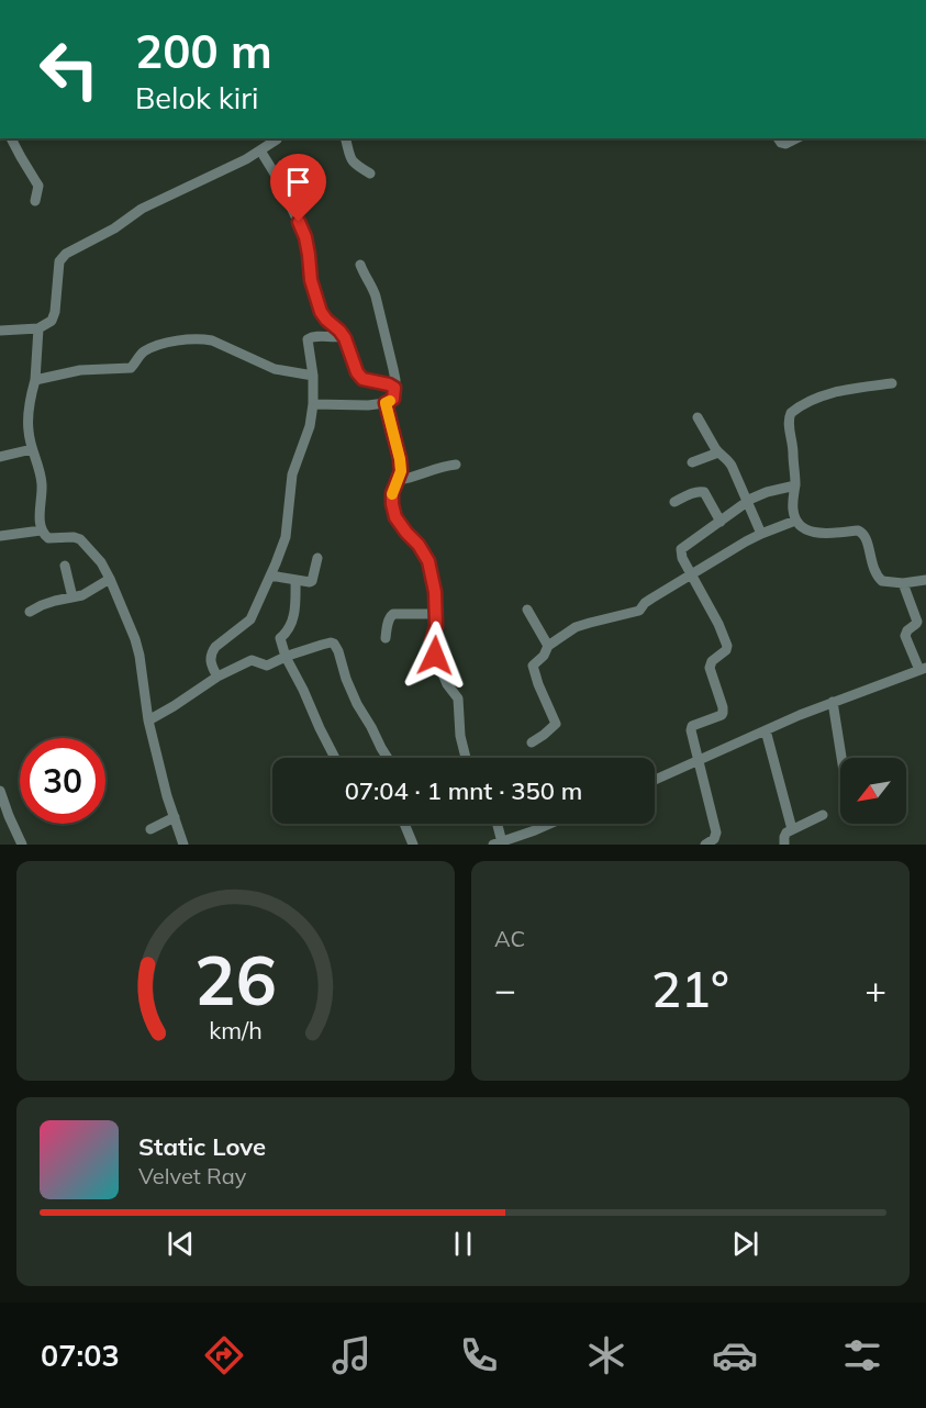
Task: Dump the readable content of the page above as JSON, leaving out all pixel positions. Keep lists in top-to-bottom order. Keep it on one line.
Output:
{"north":"bottom left","page":{"turn":["200 m","Belok kiri"],"limit":"30","trip":"07:04 · 1 mnt · 350 m","tile":"AC","heat":["−","21°","+"],"song":["Static Love","Velvet Ray"],"tabs":"07:03","gauge":["26","km/h"]}}
